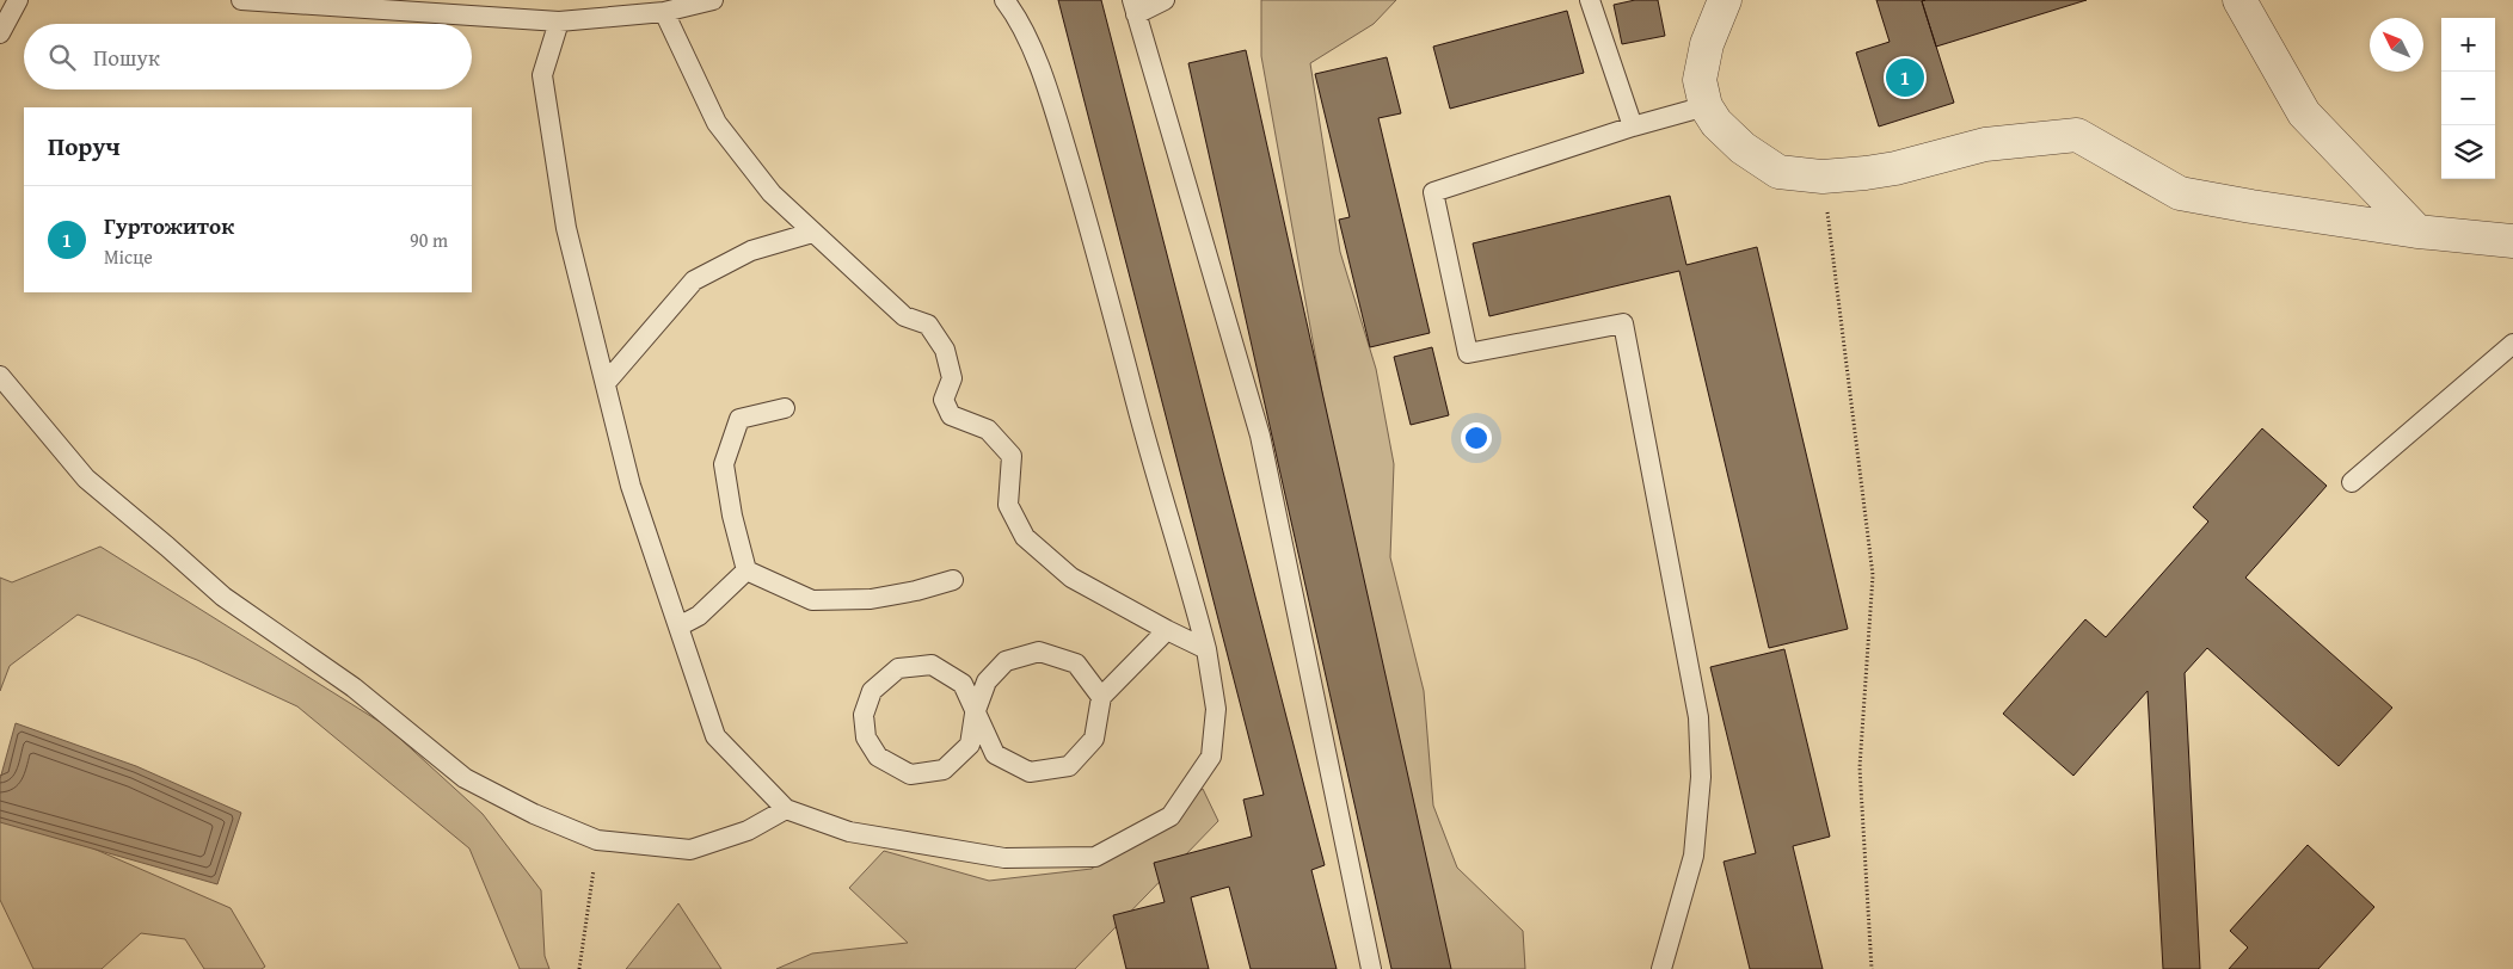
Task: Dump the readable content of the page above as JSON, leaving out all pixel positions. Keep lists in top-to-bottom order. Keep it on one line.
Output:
{"north":"top left","page":{"map_buttons":["+","−"],"search":"Пошук","pins":"1","heading":"Поруч","list":[{"mark":"1","name":"Гуртожиток","note":"Місце","value":"90 m"}]}}
